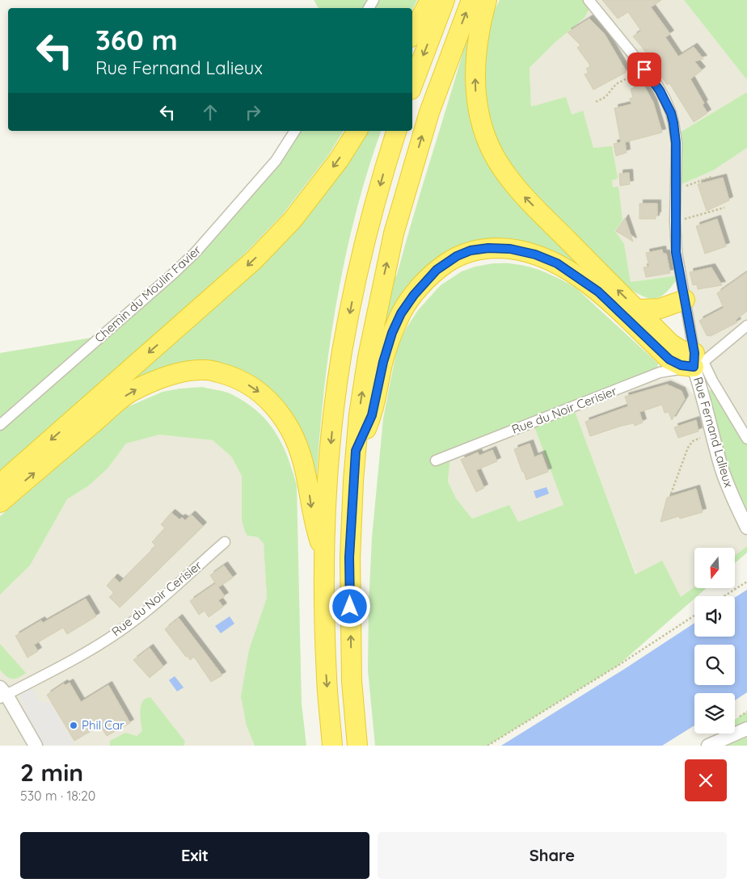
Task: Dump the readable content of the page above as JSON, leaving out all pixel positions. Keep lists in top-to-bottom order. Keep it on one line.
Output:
{"streets":{"street":["Chemin du Moulin Favier","Rue du Noir Cerisier","Rue Fernand Lalieux"]},"crossings":[["Rue du Noir Cerisier","Rue Fernand Lalieux"]],"places":["Phil Car"],"north":"bottom","page":{"turn":["360 m","Rue Fernand Lalieux"],"heading":["2 min","530 m · 18:20"],"buttons":["Exit","Share"]}}
